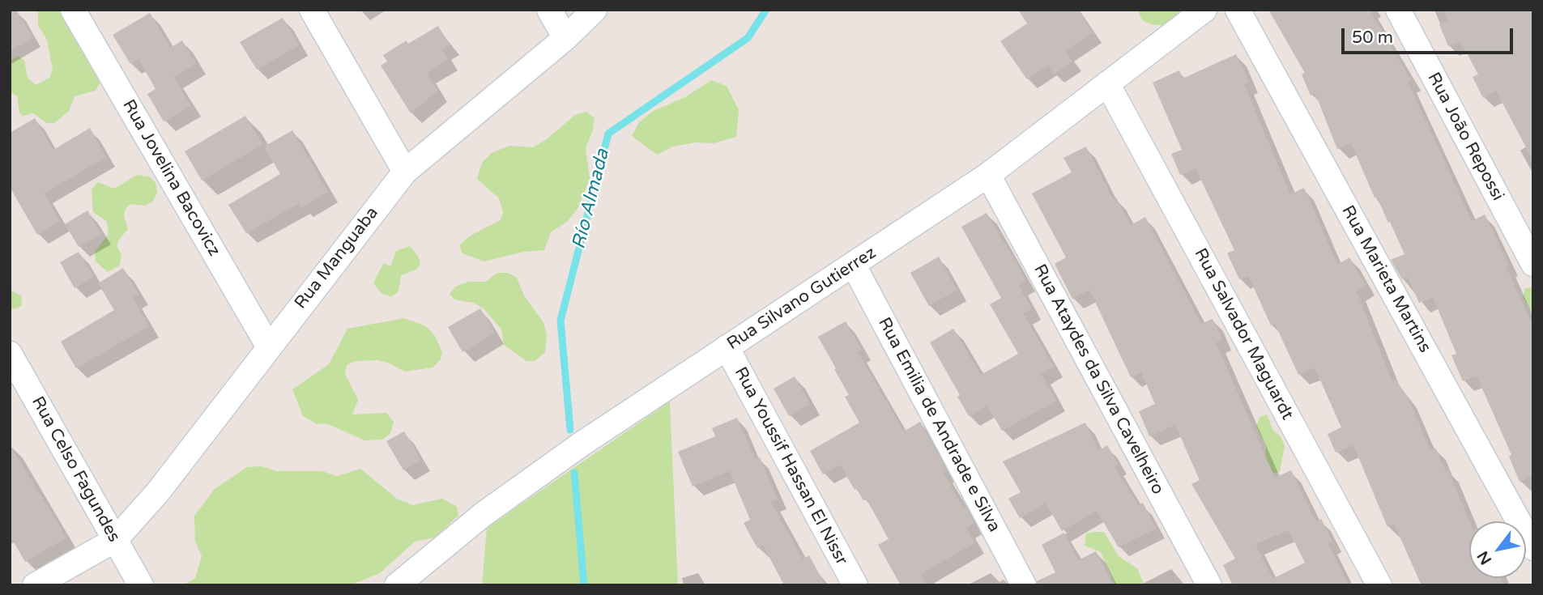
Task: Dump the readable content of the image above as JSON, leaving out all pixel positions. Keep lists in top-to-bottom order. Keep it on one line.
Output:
{"streets":{"street":["Rua João Repossi","Rua Jovelina Bacovicz","Rua Manguaba","Rua Marieta Martins","Rua Silvano Gutierrez","Rua Salvador Maguardt","Rua Ataydes da Silva Cavelheiro","Rua Emilia de Andrade e Silva","Rua Youssif Hassan El Nissr","Rua Celso Fagundes"]},"crossings":[["Rua Jovelina Bacovicz","Rua Manguaba"],["Rua Manguaba","Rua Celso Fagundes"],["Rua Silvano Gutierrez","Rua Salvador Maguardt"],["Rua Silvano Gutierrez","Rua Ataydes da Silva Cavelheiro"],["Rua Silvano Gutierrez","Rua Emilia de Andrade e Silva"],["Rua Silvano Gutierrez","Rua Youssif Hassan El Nissr"]],"water":["Río Almada"],"scale_bar":"50 m","north":"bottom left"}
